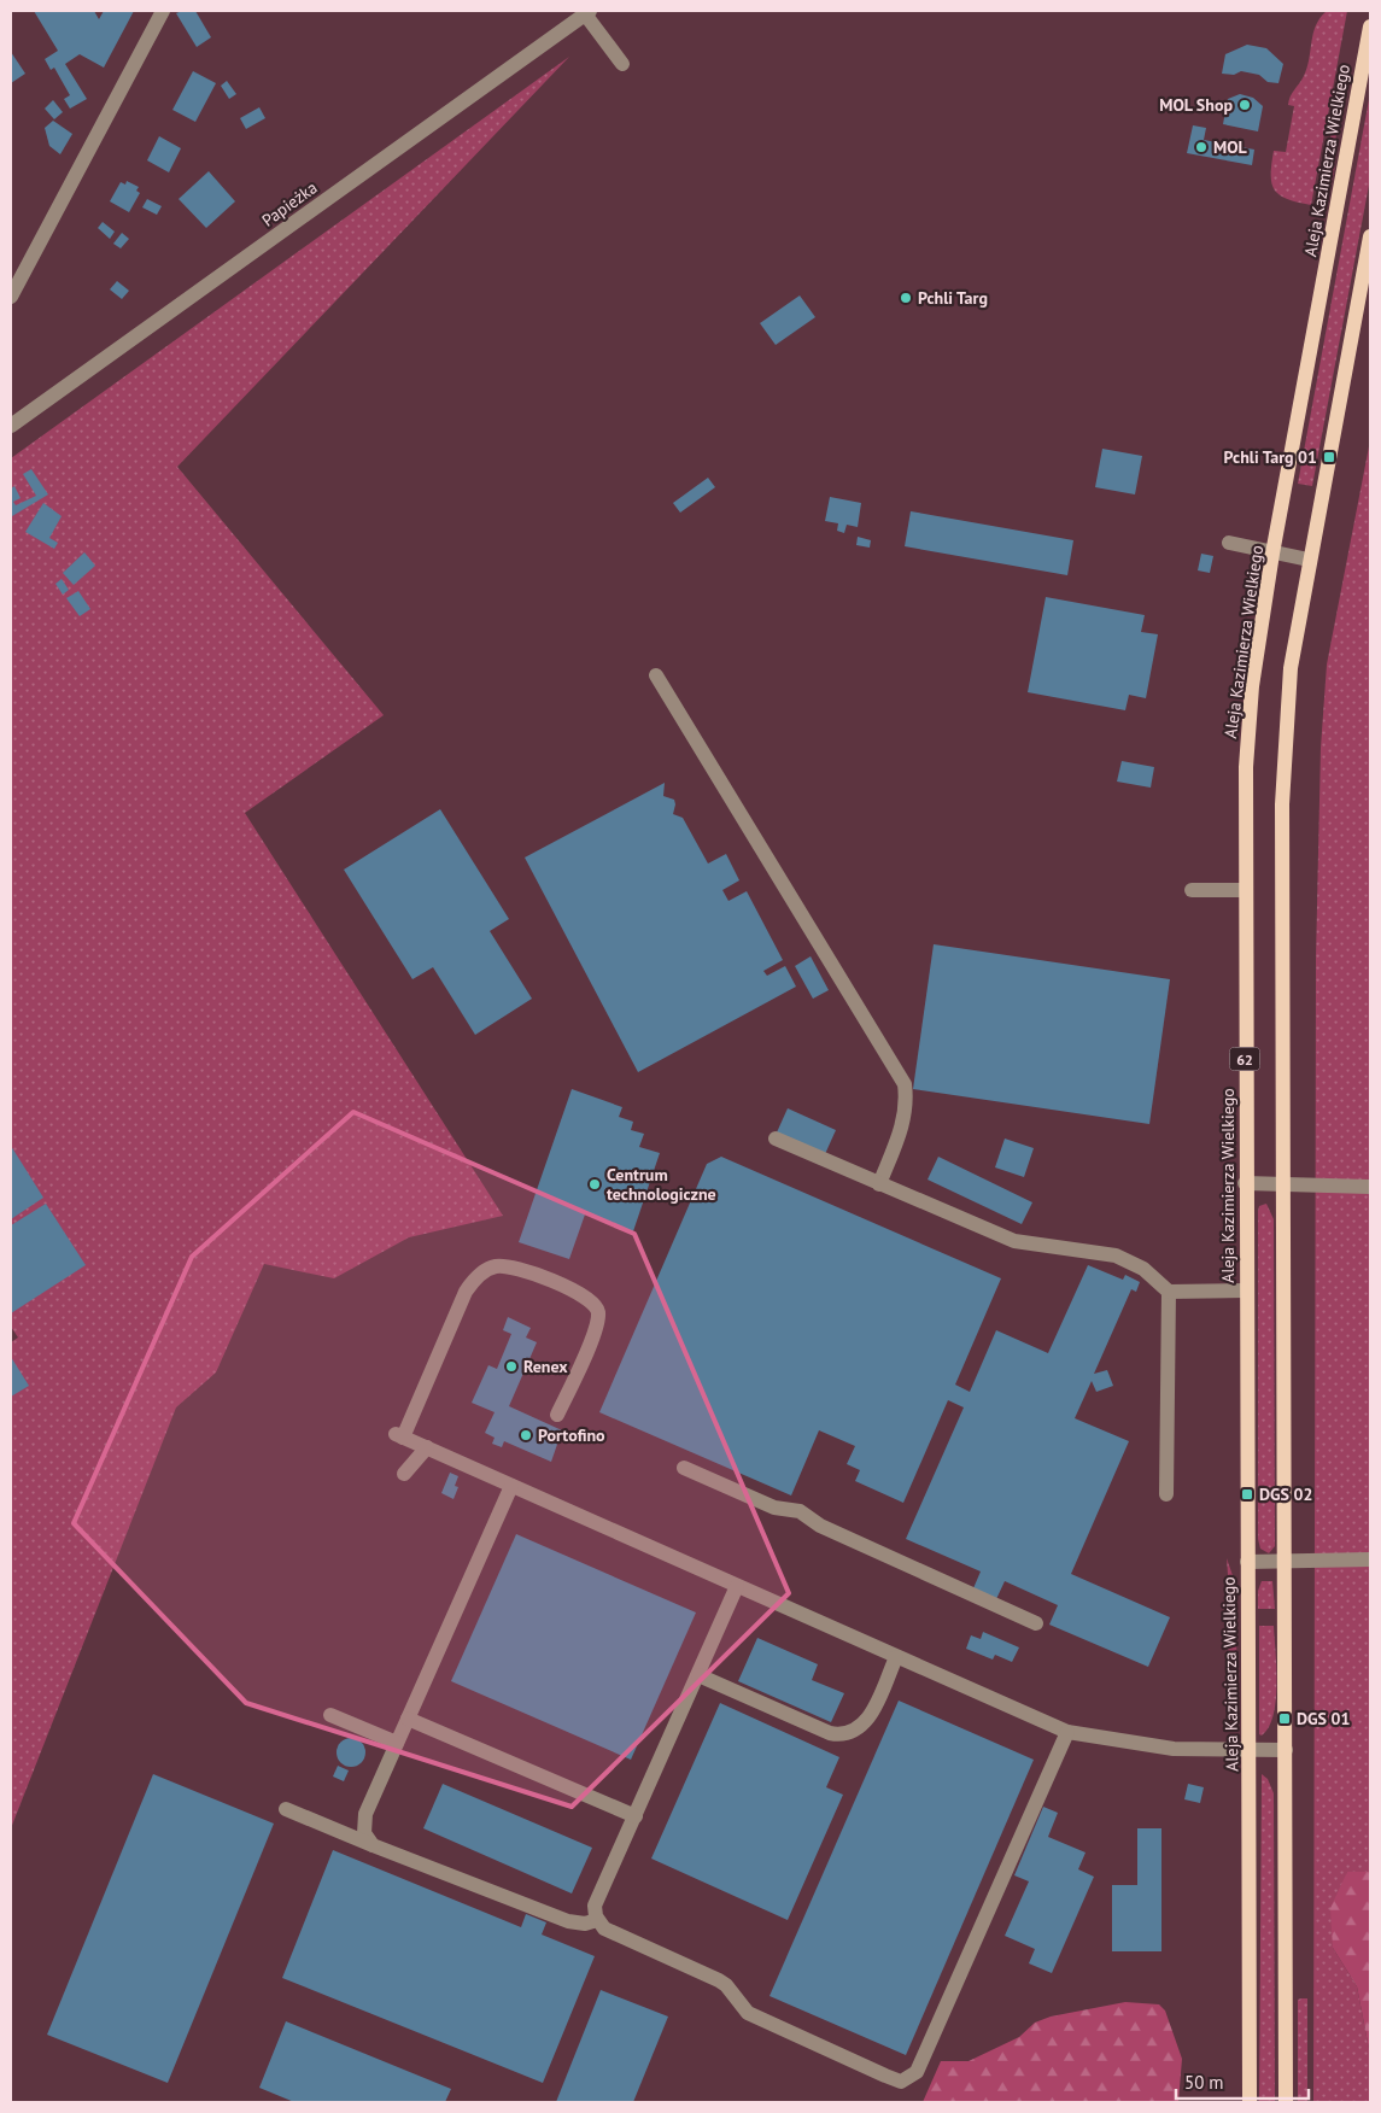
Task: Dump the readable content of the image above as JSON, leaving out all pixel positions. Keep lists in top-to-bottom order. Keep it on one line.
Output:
{"streets":{"main road":["Aleja Kazimierza Wielkiego","62"],"street":["Papieżka"]},"places":{"other":["MOL Shop","MOL","Pchli Targ","Centrum technologiczne","Renex","Portofino"],"transit":["Pchli Targ 01","DGS 02","DGS 01"]},"scale_bar":"50 m"}
